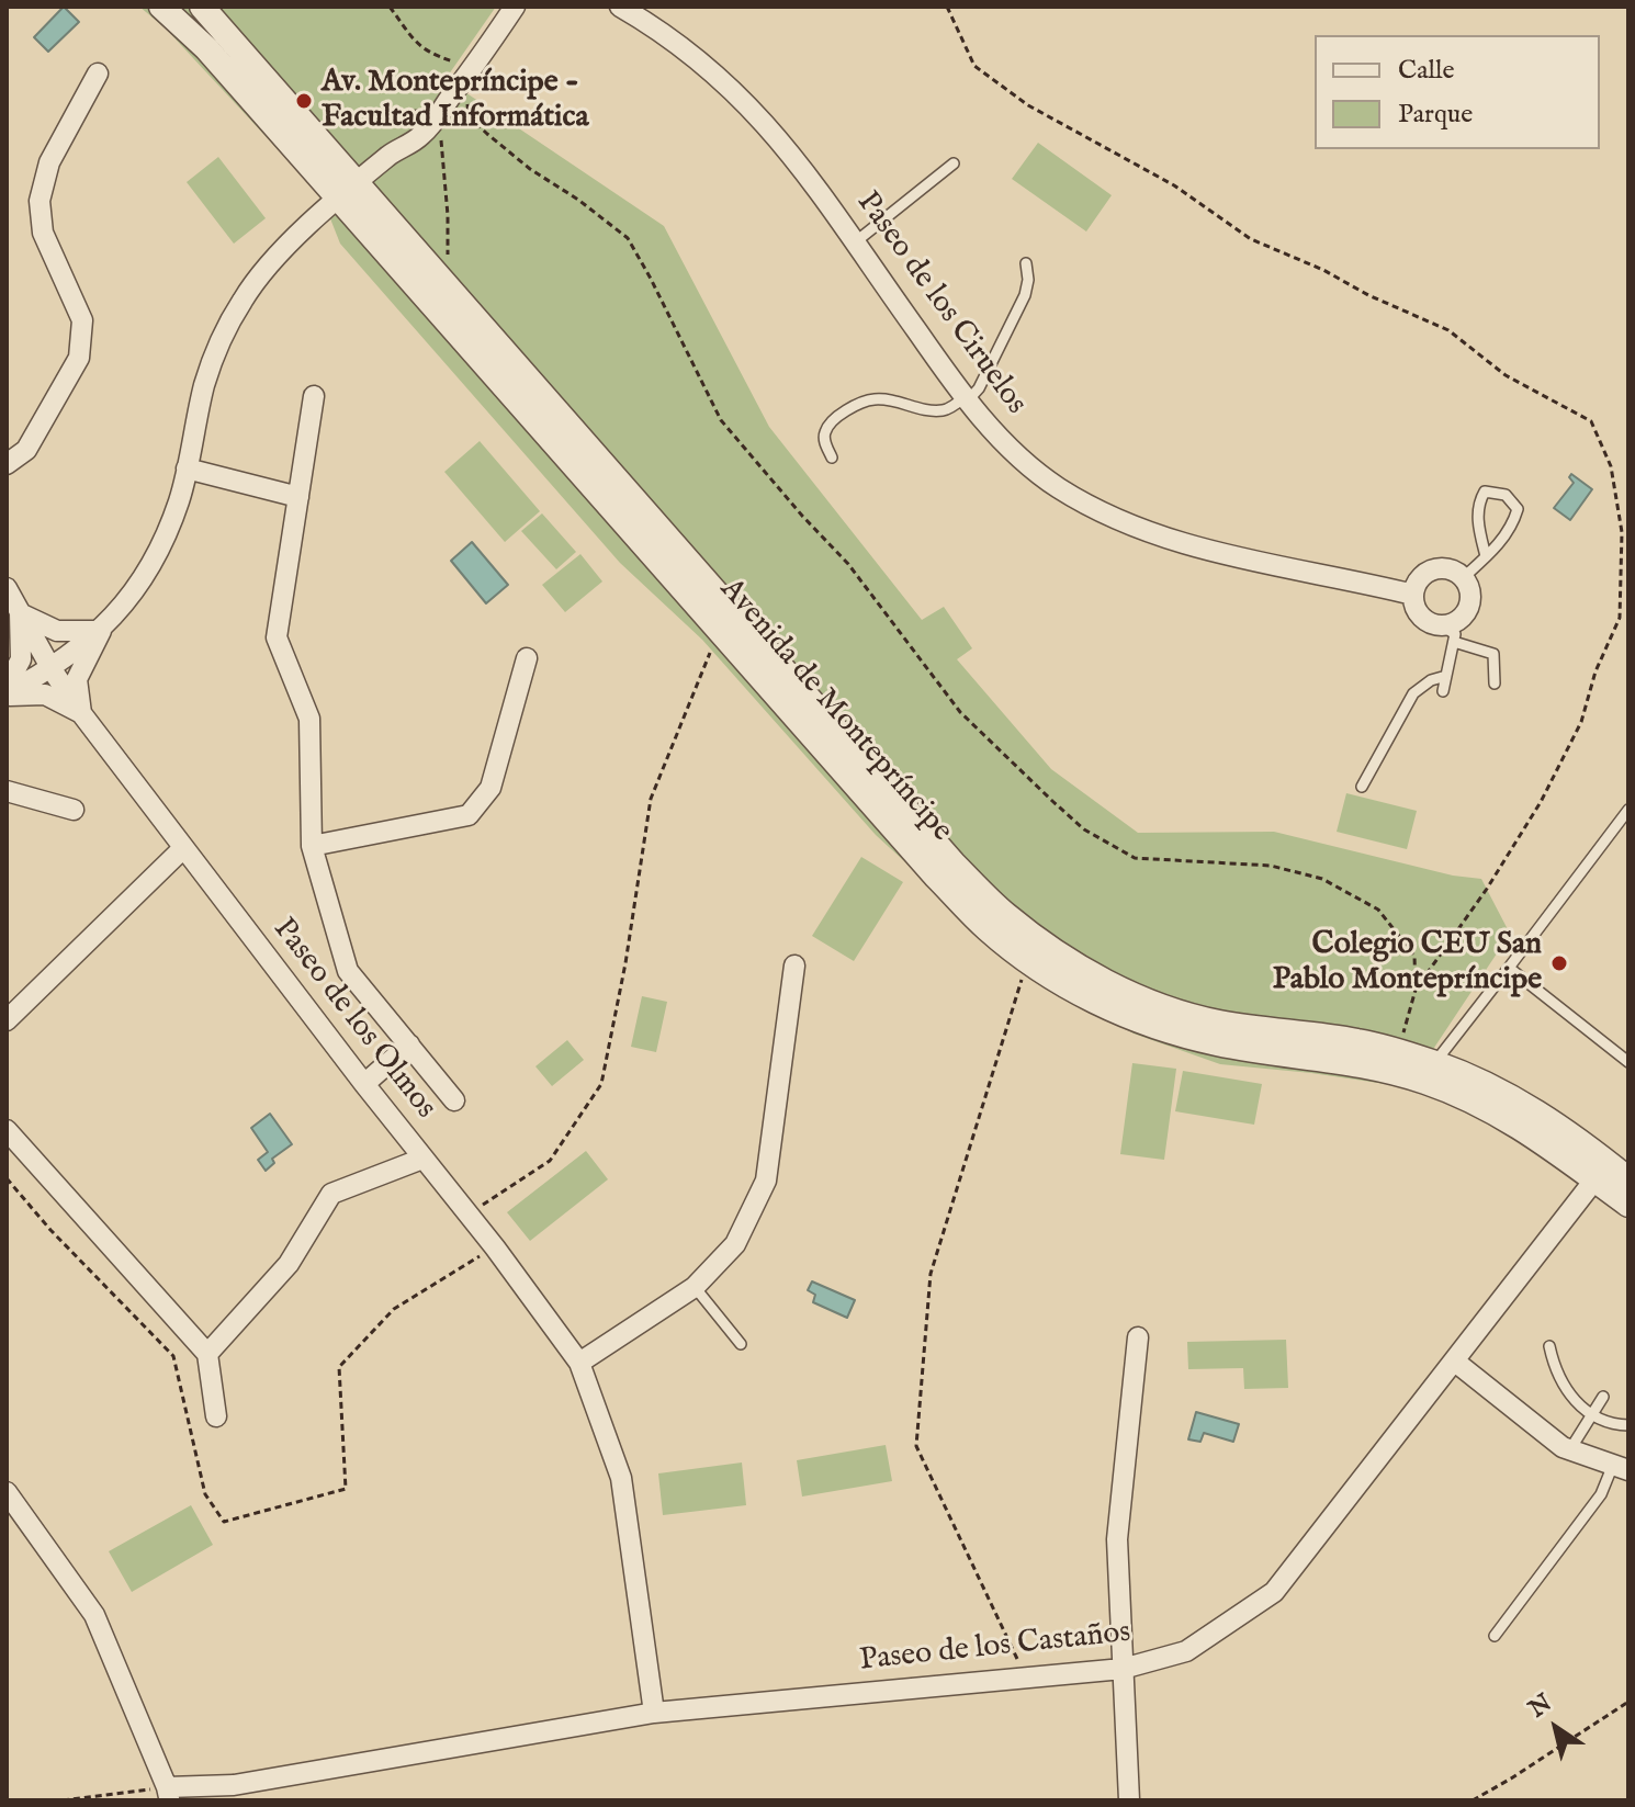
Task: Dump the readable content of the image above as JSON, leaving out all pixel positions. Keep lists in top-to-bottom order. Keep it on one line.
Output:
{"streets":{"street":["Paseo de los Ciruelos","Avenida de Montepríncipe","Paseo de los Olmos","Paseo de los Castaños"]},"crossings":[["Avenida de Montepríncipe","Paseo de los Castaños"],["Paseo de los Olmos","Paseo de los Castaños"]],"places":["Av. Montepríncipe - Facultad Informática","Colegio CEU San Pablo Montepríncipe"],"legend":["Calle","Parque"],"north":"top left"}
